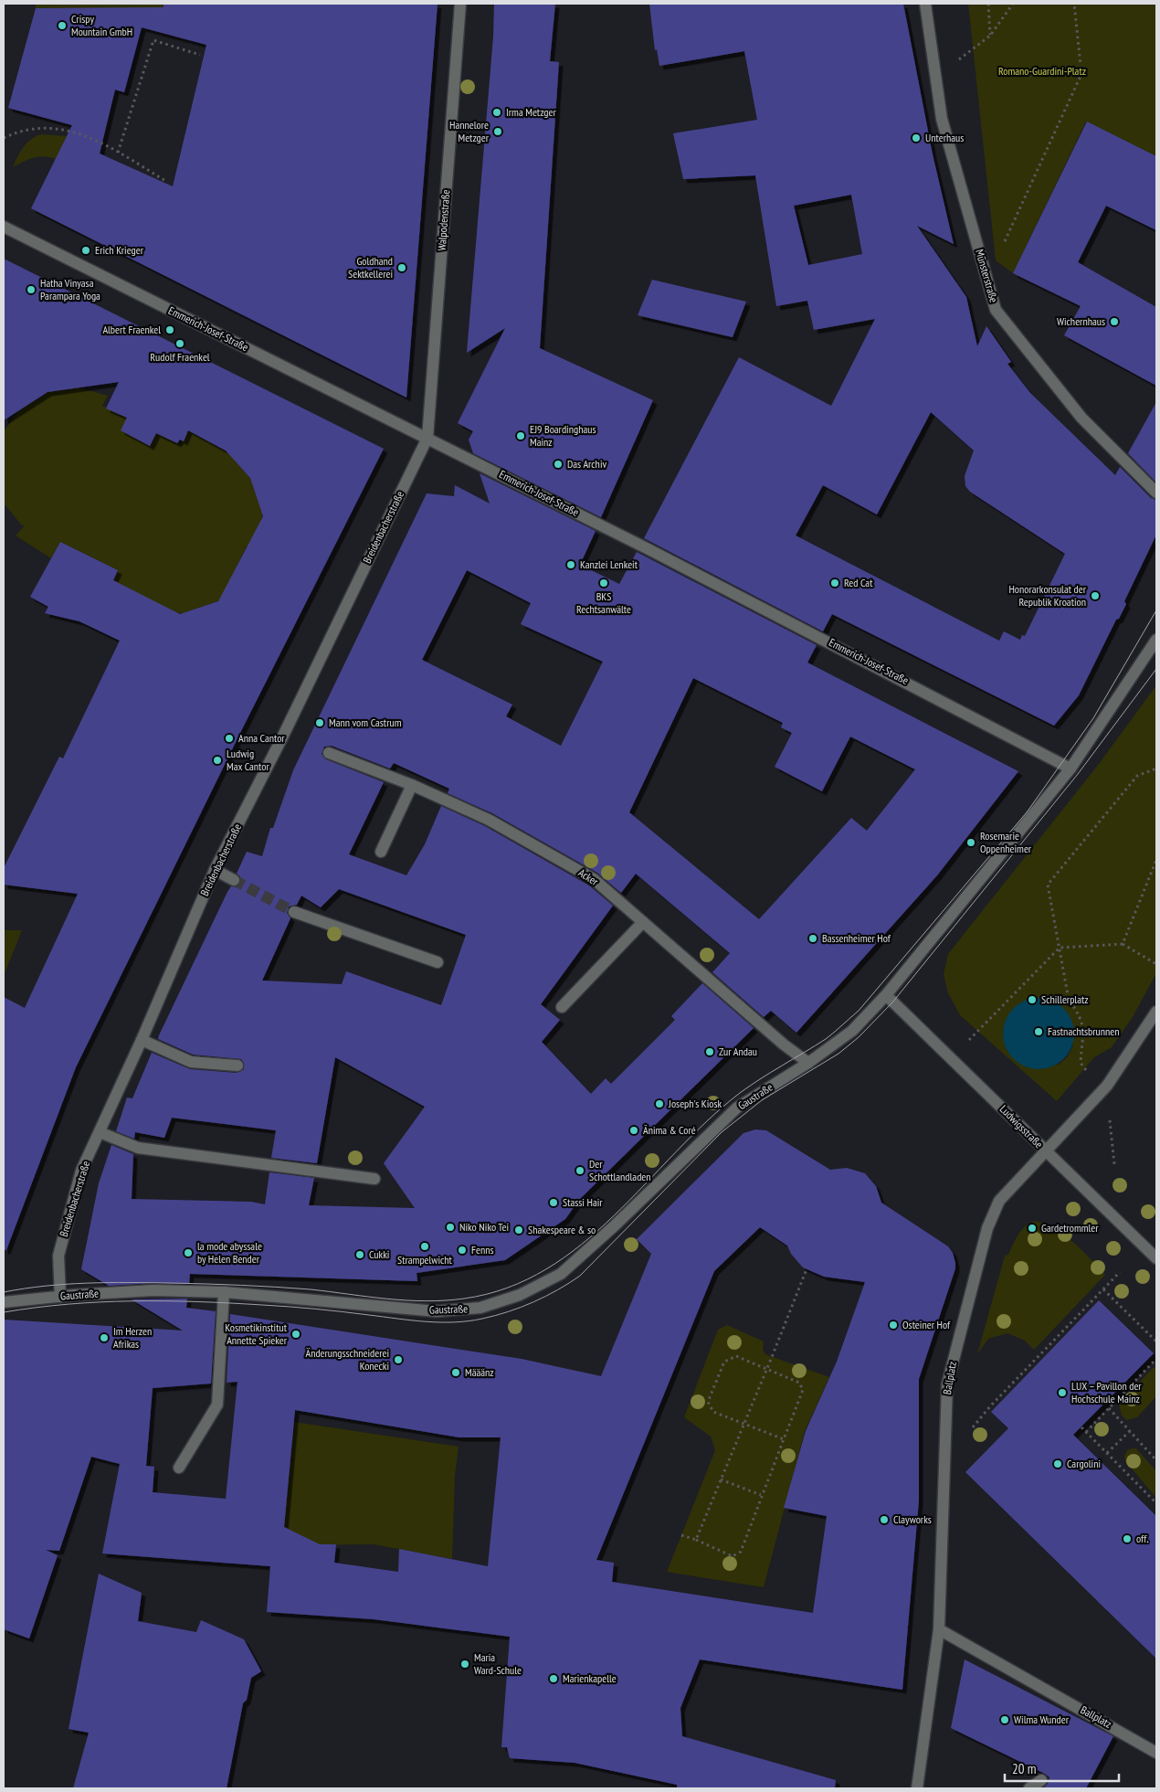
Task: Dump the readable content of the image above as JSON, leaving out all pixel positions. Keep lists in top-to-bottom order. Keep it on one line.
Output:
{"streets":{"street":["Walpodenstraße","Münsterstraße","Emmerich-Josef-Straße","Breidenbacherstraße","Acker","Gaustraße","Ludwigsstraße","Ballplatz"]},"crossings":[["Walpodenstraße","Emmerich-Josef-Straße"],["Walpodenstraße","Breidenbacherstraße"],["Emmerich-Josef-Straße","Breidenbacherstraße"],["Breidenbacherstraße","Gaustraße"],["Acker","Gaustraße"],["Ludwigsstraße","Ballplatz"]],"parks":["Romano-Guardini-Platz"],"places":["Crispy Mountain GmbH","Irma Metzger","Hannelore Metzger","Unterhaus","Erich Krieger","Goldhand Sektkellerei","Hatha Vinyasa Parampara Yoga","Wichernhaus","Albert Fraenkel","Rudolf Fraenkel","EJ9 Boardinghaus Mainz","Das Archiv","Kanzlei Lenkeit","BKS Rechtsanwälte","Red Cat","Honorarkonsulat der Republik Kroation","Mann vom Castrum","Anna Cantor","Ludwig Max Cantor","Rosemarie Oppenheimer","Bassenheimer Hof","Schillerplatz","Fastnachtsbrunnen","Zur Andau","Joseph's Kiosk","Ânima & Coré","Der Schottlandladen","Stassi Hair","Niko Niko Tei","Gardetrommler","Shakespeare & so","Strampelwicht","Fenns","la mode abyssale by Helen Bender","Cukki","Osteiner Hof","Kosmetikinstitut Annette Spieker","Im Herzen Afrikas","Änderungsschneiderei Konecki","Määänz","LUX – Pavillon der Hochschule Mainz","Cargolini","Clayworks","off.","Maria Ward-Schule","Marienkapelle","Wilma Wunder"],"scale_bar":"20 m"}
